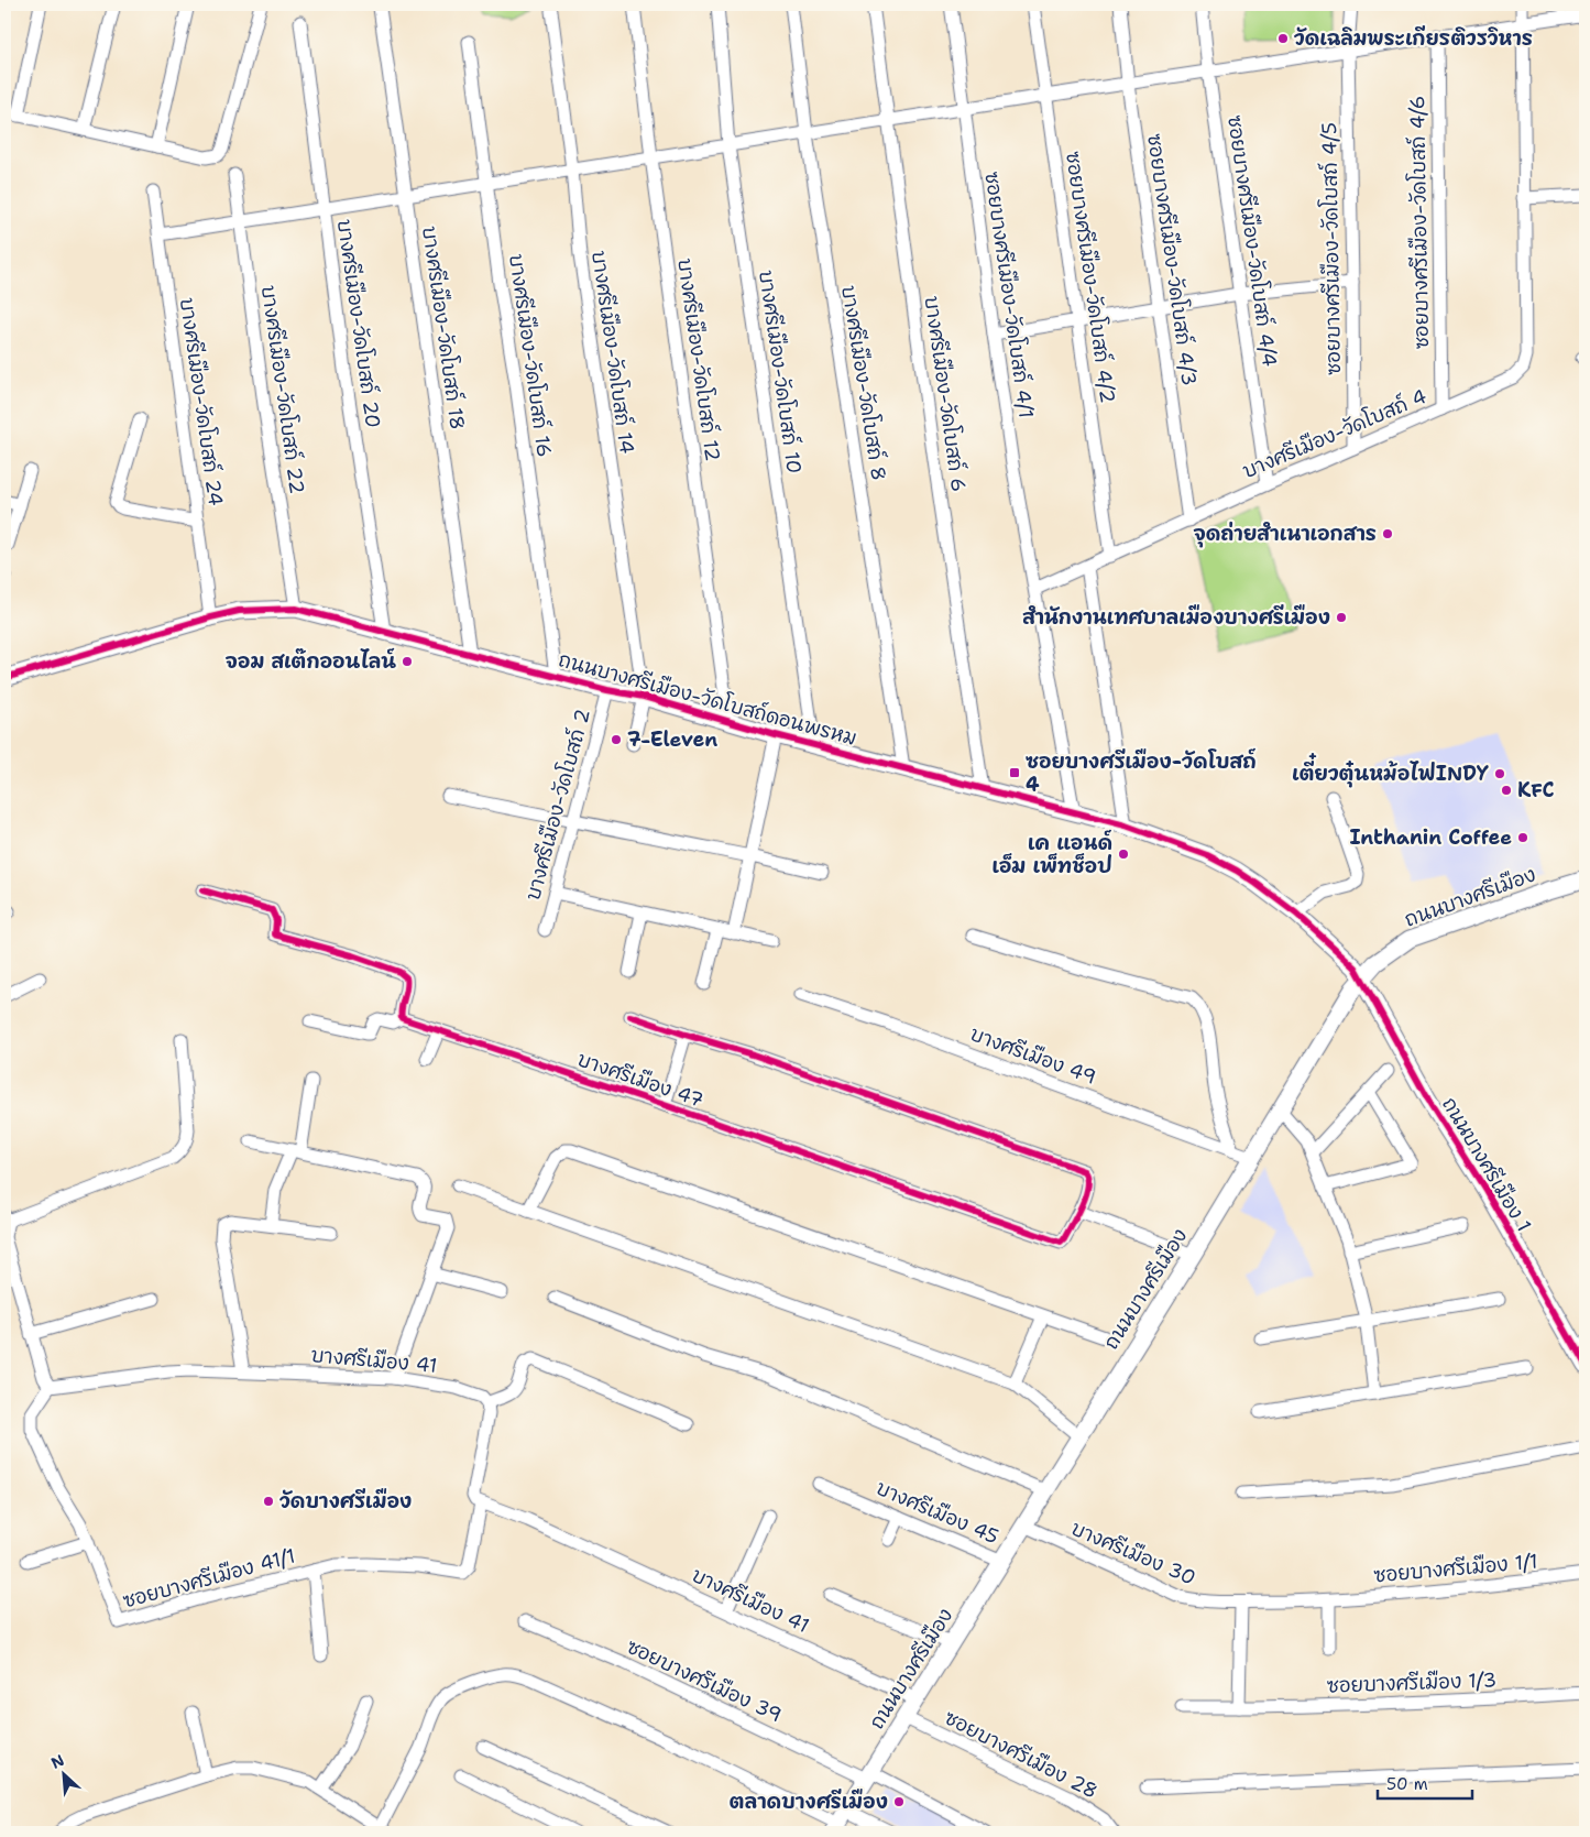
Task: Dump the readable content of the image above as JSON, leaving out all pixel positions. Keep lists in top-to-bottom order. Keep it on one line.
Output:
{"streets":{"street":["ซอยบางศรีเมือง-วัดโบสถ์ 4/6","ซอยบางศรีเมือง-วัดโบสถ์ 4/4","ซอยบางศรีเมือง-วัดโบสถ์ 4/5","ซอยบางศรีเมือง-วัดโบสถ์ 4/3","ซอยบางศรีเมือง-วัดโบสถ์ 4/2","ซอยบางศรีเมือง-วัดโบสถ์ 4/1","บางศรีเมือง-วัดโบสถ์ 20","บางศรีเมือง-วัดโบสถ์ 18","บางศรีเมือง-วัดโบสถ์ 14","บางศรีเมือง-วัดโบสถ์ 16","บางศรีเมือง-วัดโบสถ์ 12","บางศรีเมือง-วัดโบสถ์ 10","บางศรีเมือง-วัดโบสถ์ 8","บางศรีเมือง-วัดโบสถ์ 22","บางศรีเมือง-วัดโบสถ์ 6","บางศรีเมือง-วัดโบสถ์ 24","บางศรีเมือง-วัดโบสถ์ 4","ถนนบางศรีเมือง-วัดโบสถ์ดอนพรหม","บางศรีเมือง-วัดโบสถ์ 2","ถนนบางศรีเมือง","บางศรีเมือง 49","บางศรีเมือง 47","ถนนบางศรีเมือง 1","บางศรีเมือง 41","บางศรีเมือง 45","บางศรีเมือง 30","ซอยบางศรีเมือง 1/1","ซอยบางศรีเมือง 41/1","ซอยบางศรีเมือง 39","ซอยบางศรีเมือง 1/3","ซอยบางศรีเมือง 28"]},"crossings":[["ซอยบางศรีเมือง-วัดโบสถ์ 4/6","บางศรีเมือง-วัดโบสถ์ 4"],["ซอยบางศรีเมือง-วัดโบสถ์ 4/4","บางศรีเมือง-วัดโบสถ์ 4"],["ซอยบางศรีเมือง-วัดโบสถ์ 4/5","บางศรีเมือง-วัดโบสถ์ 4"],["ซอยบางศรีเมือง-วัดโบสถ์ 4/3","บางศรีเมือง-วัดโบสถ์ 4"],["ซอยบางศรีเมือง-วัดโบสถ์ 4/2","บางศรีเมือง-วัดโบสถ์ 4"],["ซอยบางศรีเมือง-วัดโบสถ์ 4/1","บางศรีเมือง-วัดโบสถ์ 4"],["บางศรีเมือง-วัดโบสถ์ 20","ถนนบางศรีเมือง-วัดโบสถ์ดอนพรหม"],["บางศรีเมือง-วัดโบสถ์ 18","ถนนบางศรีเมือง-วัดโบสถ์ดอนพรหม"],["บางศรีเมือง-วัดโบสถ์ 14","ถนนบางศรีเมือง-วัดโบสถ์ดอนพรหม"],["บางศรีเมือง-วัดโบสถ์ 16","ถนนบางศรีเมือง-วัดโบสถ์ดอนพรหม"],["บางศรีเมือง-วัดโบสถ์ 12","ถนนบางศรีเมือง-วัดโบสถ์ดอนพรหม"],["บางศรีเมือง-วัดโบสถ์ 10","ถนนบางศรีเมือง-วัดโบสถ์ดอนพรหม"],["บางศรีเมือง-วัดโบสถ์ 8","ถนนบางศรีเมือง-วัดโบสถ์ดอนพรหม"],["บางศรีเมือง-วัดโบสถ์ 22","ถนนบางศรีเมือง-วัดโบสถ์ดอนพรหม"],["บางศรีเมือง-วัดโบสถ์ 6","ถนนบางศรีเมือง-วัดโบสถ์ดอนพรหม"],["บางศรีเมือง-วัดโบสถ์ 24","ถนนบางศรีเมือง-วัดโบสถ์ดอนพรหม"],["ถนนบางศรีเมือง-วัดโบสถ์ดอนพรหม","บางศรีเมือง-วัดโบสถ์ 2"],["ถนนบางศรีเมือง-วัดโบสถ์ดอนพรหม","ถนนบางศรีเมือง"],["ถนนบางศรีเมือง-วัดโบสถ์ดอนพรหม","ถนนบางศรีเมือง 1"],["ถนนบางศรีเมือง","บางศรีเมือง 49"],["ถนนบางศรีเมือง","ถนนบางศรีเมือง 1"],["ถนนบางศรีเมือง","บางศรีเมือง 41"],["ถนนบางศรีเมือง","บางศรีเมือง 45"],["ถนนบางศรีเมือง","บางศรีเมือง 30"],["ถนนบางศรีเมือง","ซอยบางศรีเมือง 39"],["ถนนบางศรีเมือง","ซอยบางศรีเมือง 28"],["บางศรีเมือง 41","ซอยบางศรีเมือง 41/1"],["บางศรีเมือง 30","ซอยบางศรีเมือง 1/1"]],"places":{"other":["วัดเฉลิมพระเกียรติวรวิหาร","จุดถ่ายสำเนาเอกสาร","สำนักงานเทศบาลเมืองบางศรีเมือง","จอม สเต๊กออนไลน์","7-Eleven","เตี๋ยวตุ๋นหม้อไฟINDY","KFC","Inthanin Coffee","เค แอนด์ เอ็ม เพ็ทช็อป","วัดบางศรีเมือง","ตลาดบางศรีเมือง"],"transit":["ซอยบางศรีเมือง-วัดโบสถ์ 4"]},"scale_bar":"50 m","north":"top left"}
